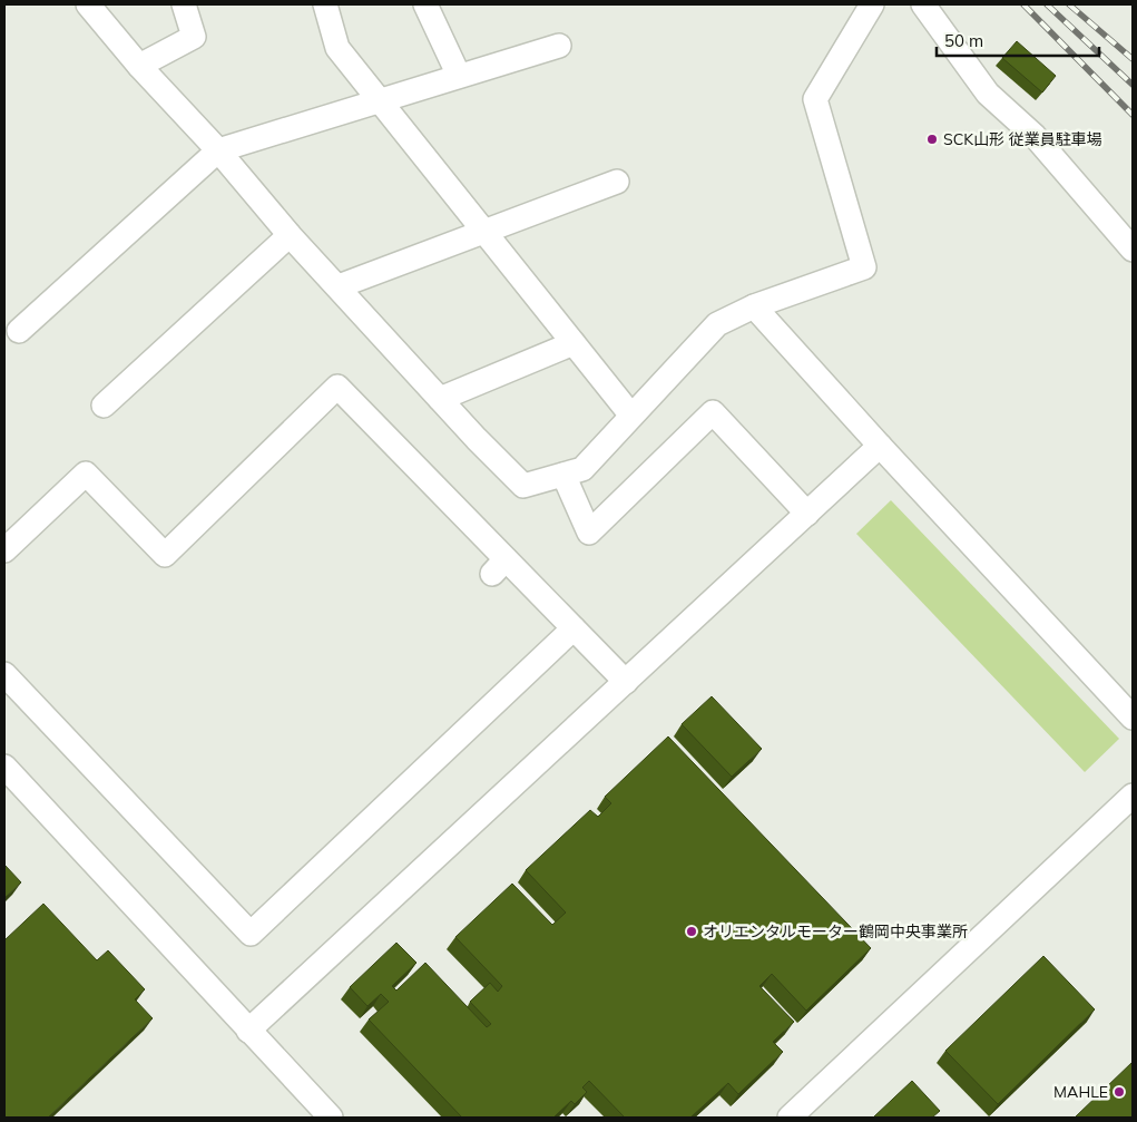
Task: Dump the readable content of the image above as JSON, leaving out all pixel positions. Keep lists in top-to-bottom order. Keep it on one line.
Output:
{"places":["SCK山形 従業員駐車場","オリエンタルモーター鶴岡中央事業所","MAHLE"],"scale_bar":"50 m"}
